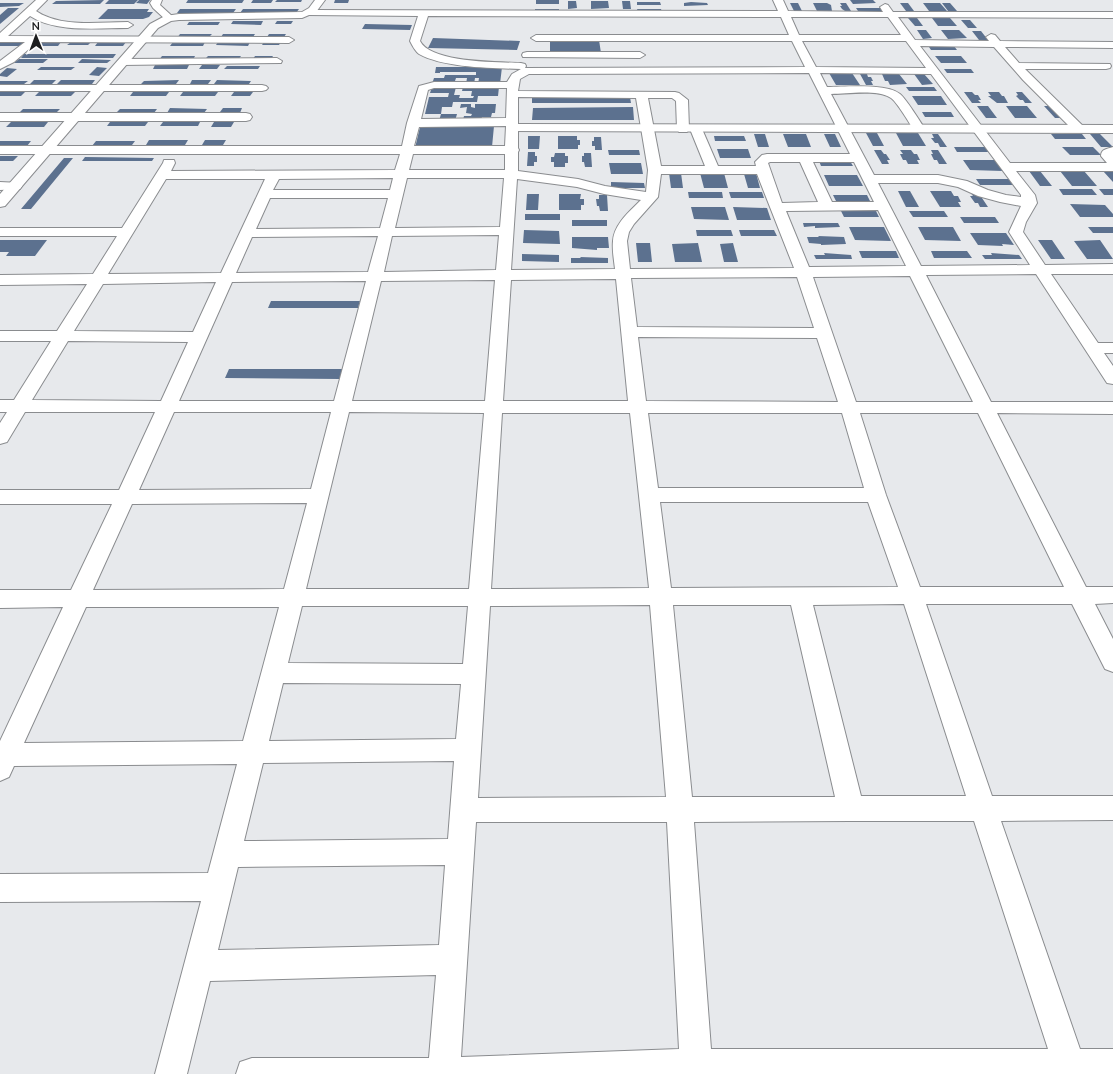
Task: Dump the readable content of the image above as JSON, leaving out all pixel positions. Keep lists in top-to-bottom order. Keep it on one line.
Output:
{"north":"top"}
